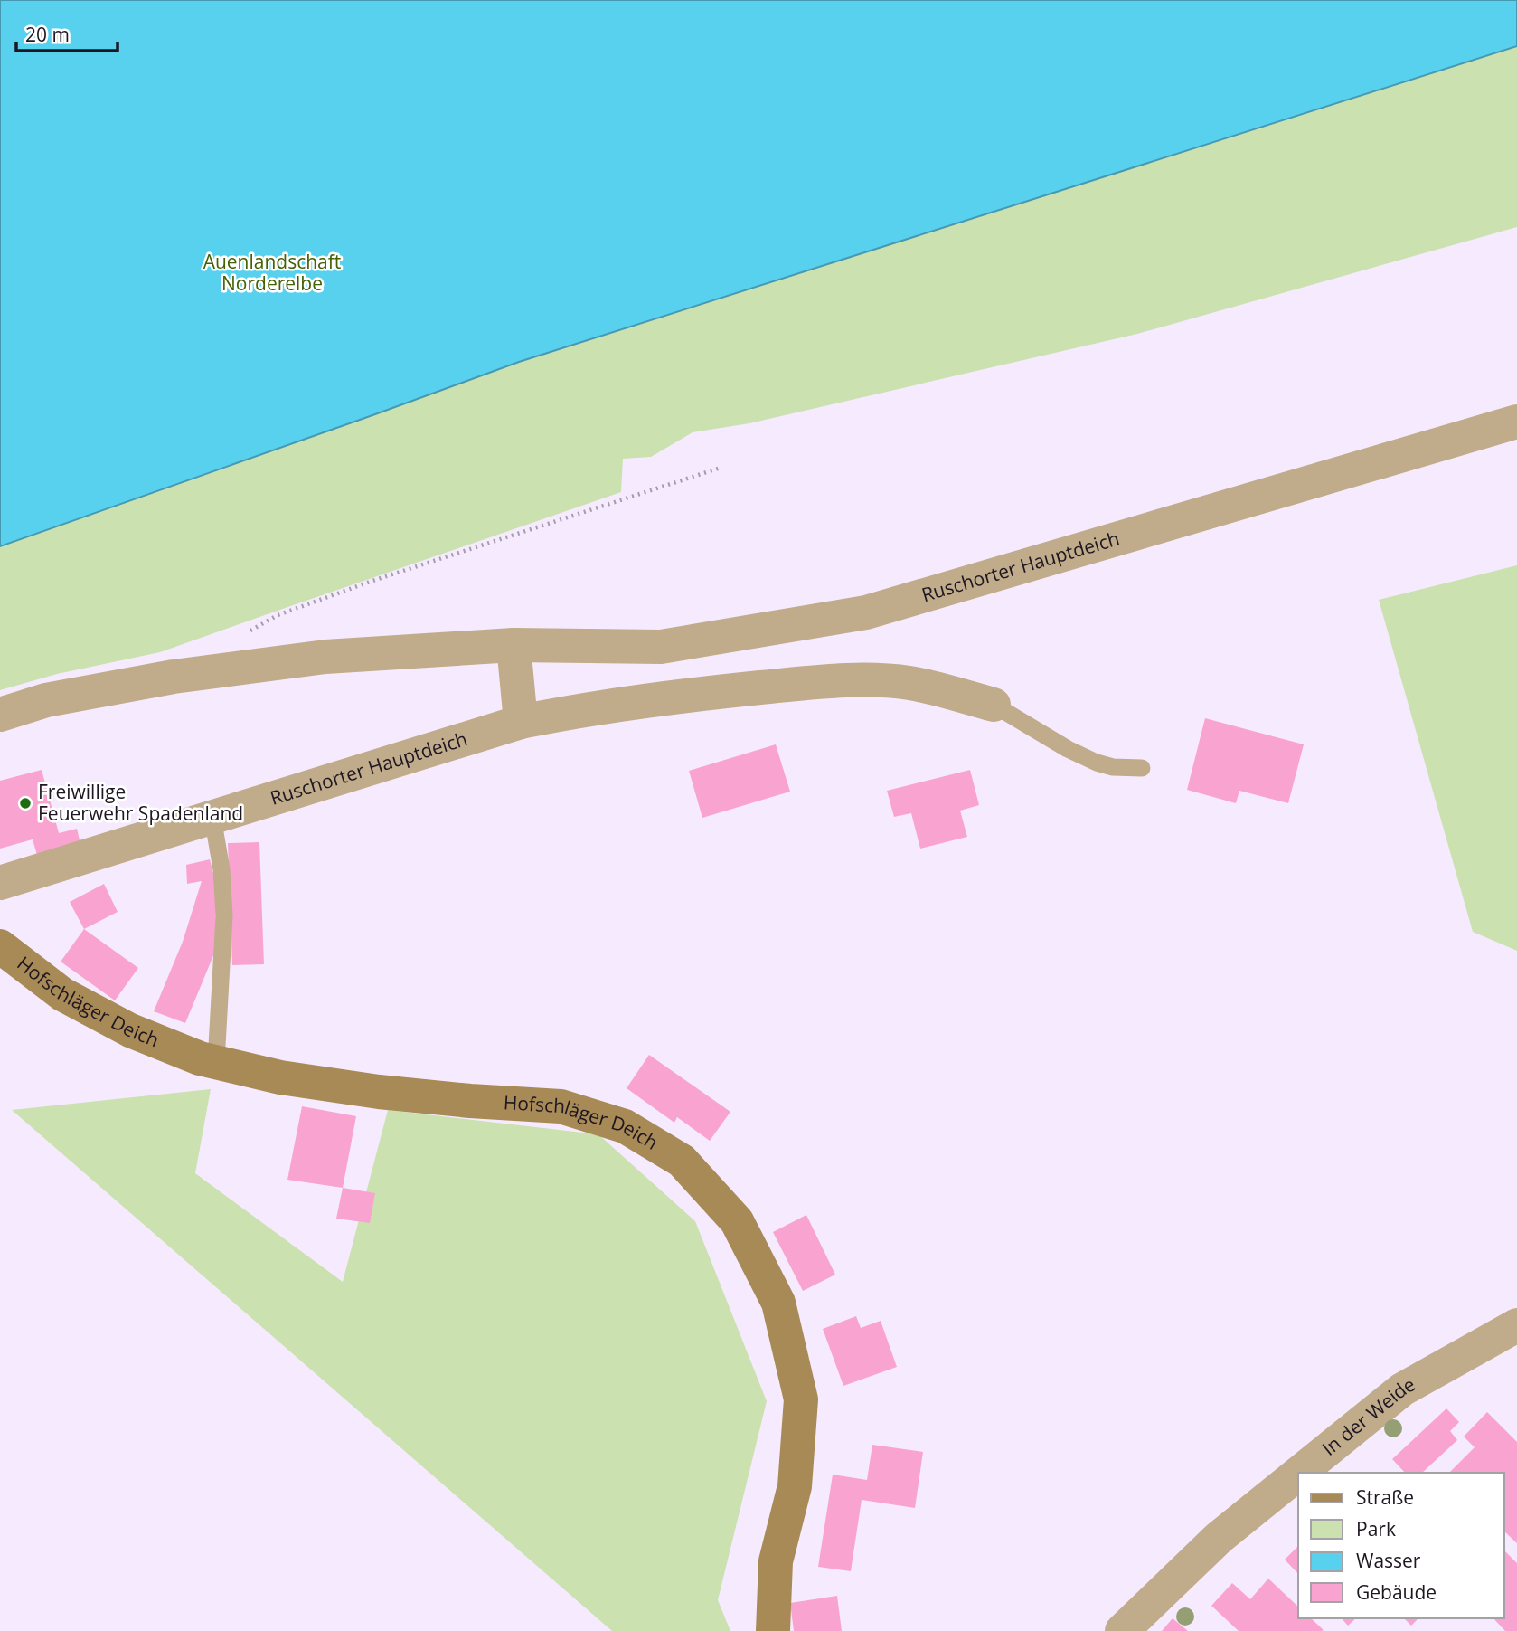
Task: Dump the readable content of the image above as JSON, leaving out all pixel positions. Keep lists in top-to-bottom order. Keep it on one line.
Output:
{"streets":{"street":["Ruschorter Hauptdeich","Hofschläger Deich","In der Weide"]},"parks":["Auenlandschaft Norderelbe"],"places":["Freiwillige Feuerwehr Spadenland"],"legend":["Straße","Park","Wasser","Gebäude"],"scale_bar":"20 m"}
